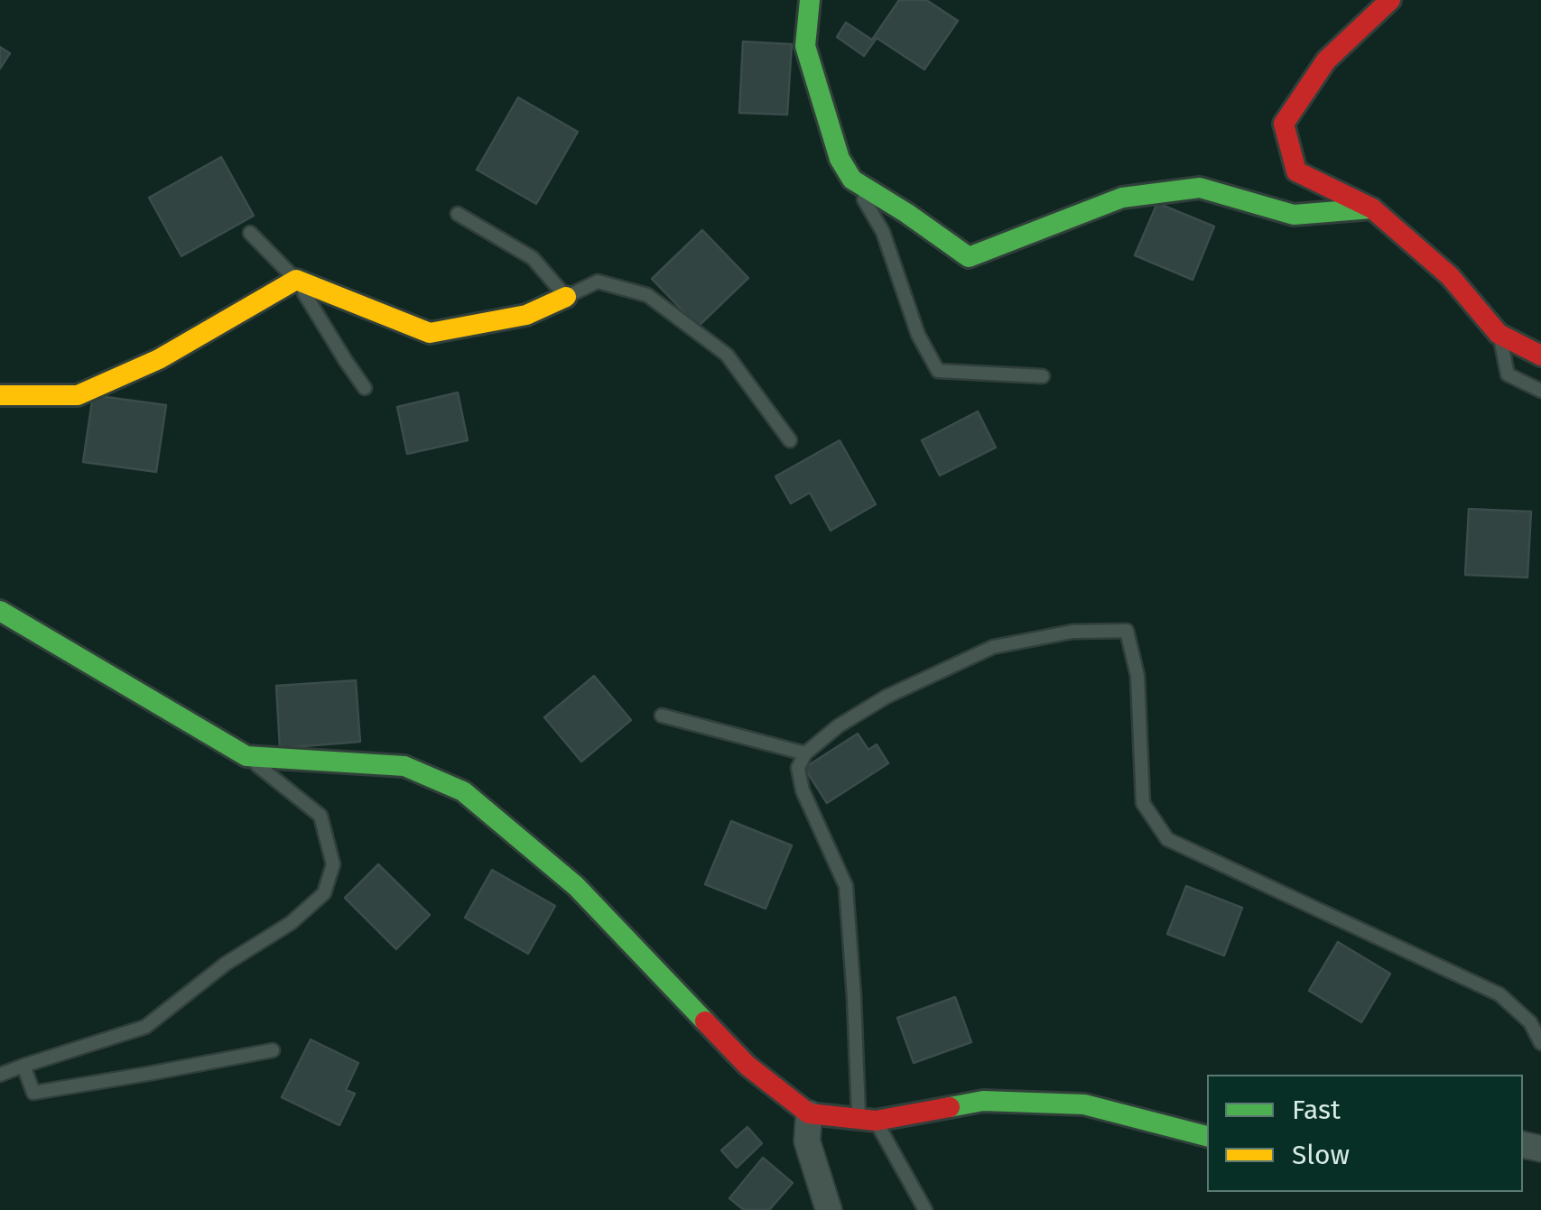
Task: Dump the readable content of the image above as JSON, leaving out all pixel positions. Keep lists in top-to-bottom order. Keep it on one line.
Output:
{"legend":["Fast","Slow"]}
